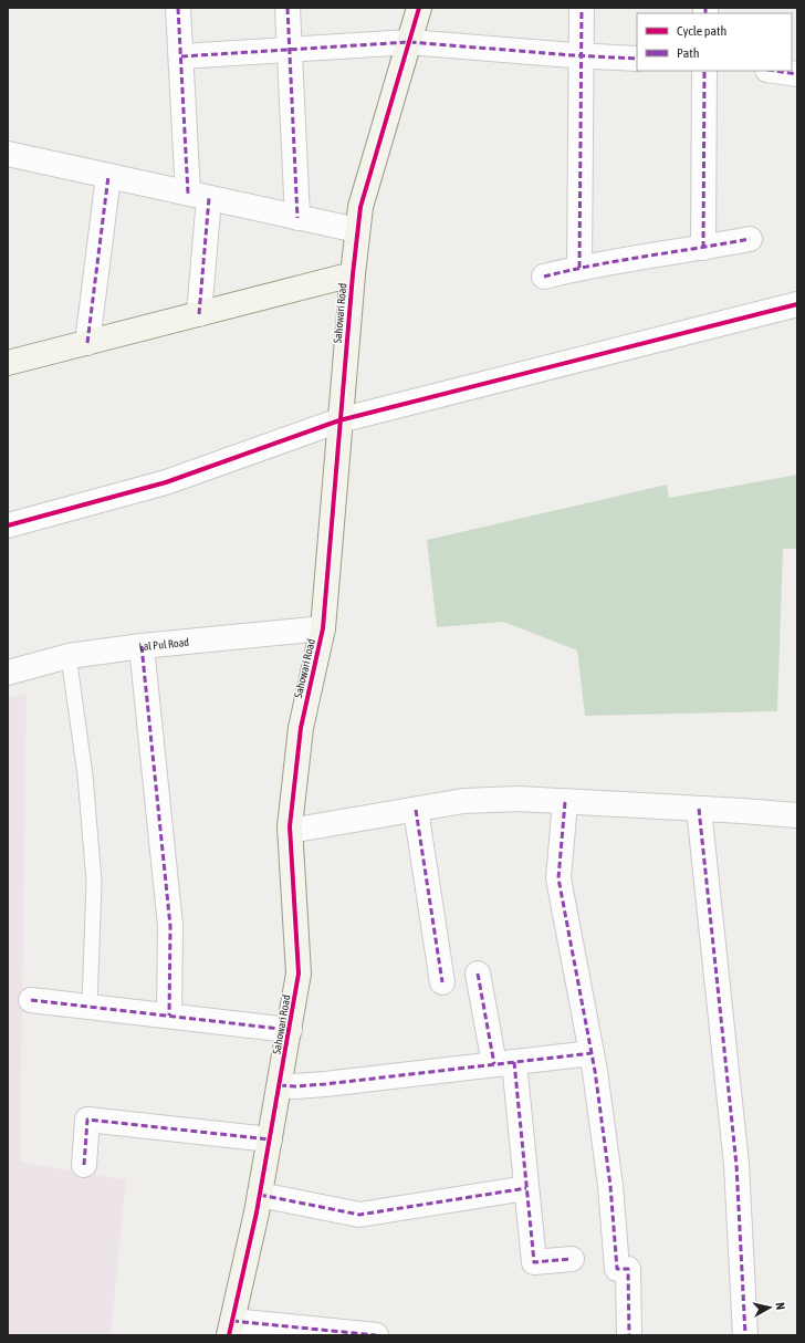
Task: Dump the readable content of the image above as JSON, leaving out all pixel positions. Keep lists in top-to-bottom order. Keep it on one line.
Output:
{"streets":{"street":["Sahowari Road","Lal Pul Road"]},"crossings":[["Sahowari Road","Lal Pul Road"]],"legend":["Cycle path","Path"],"north":"right"}
